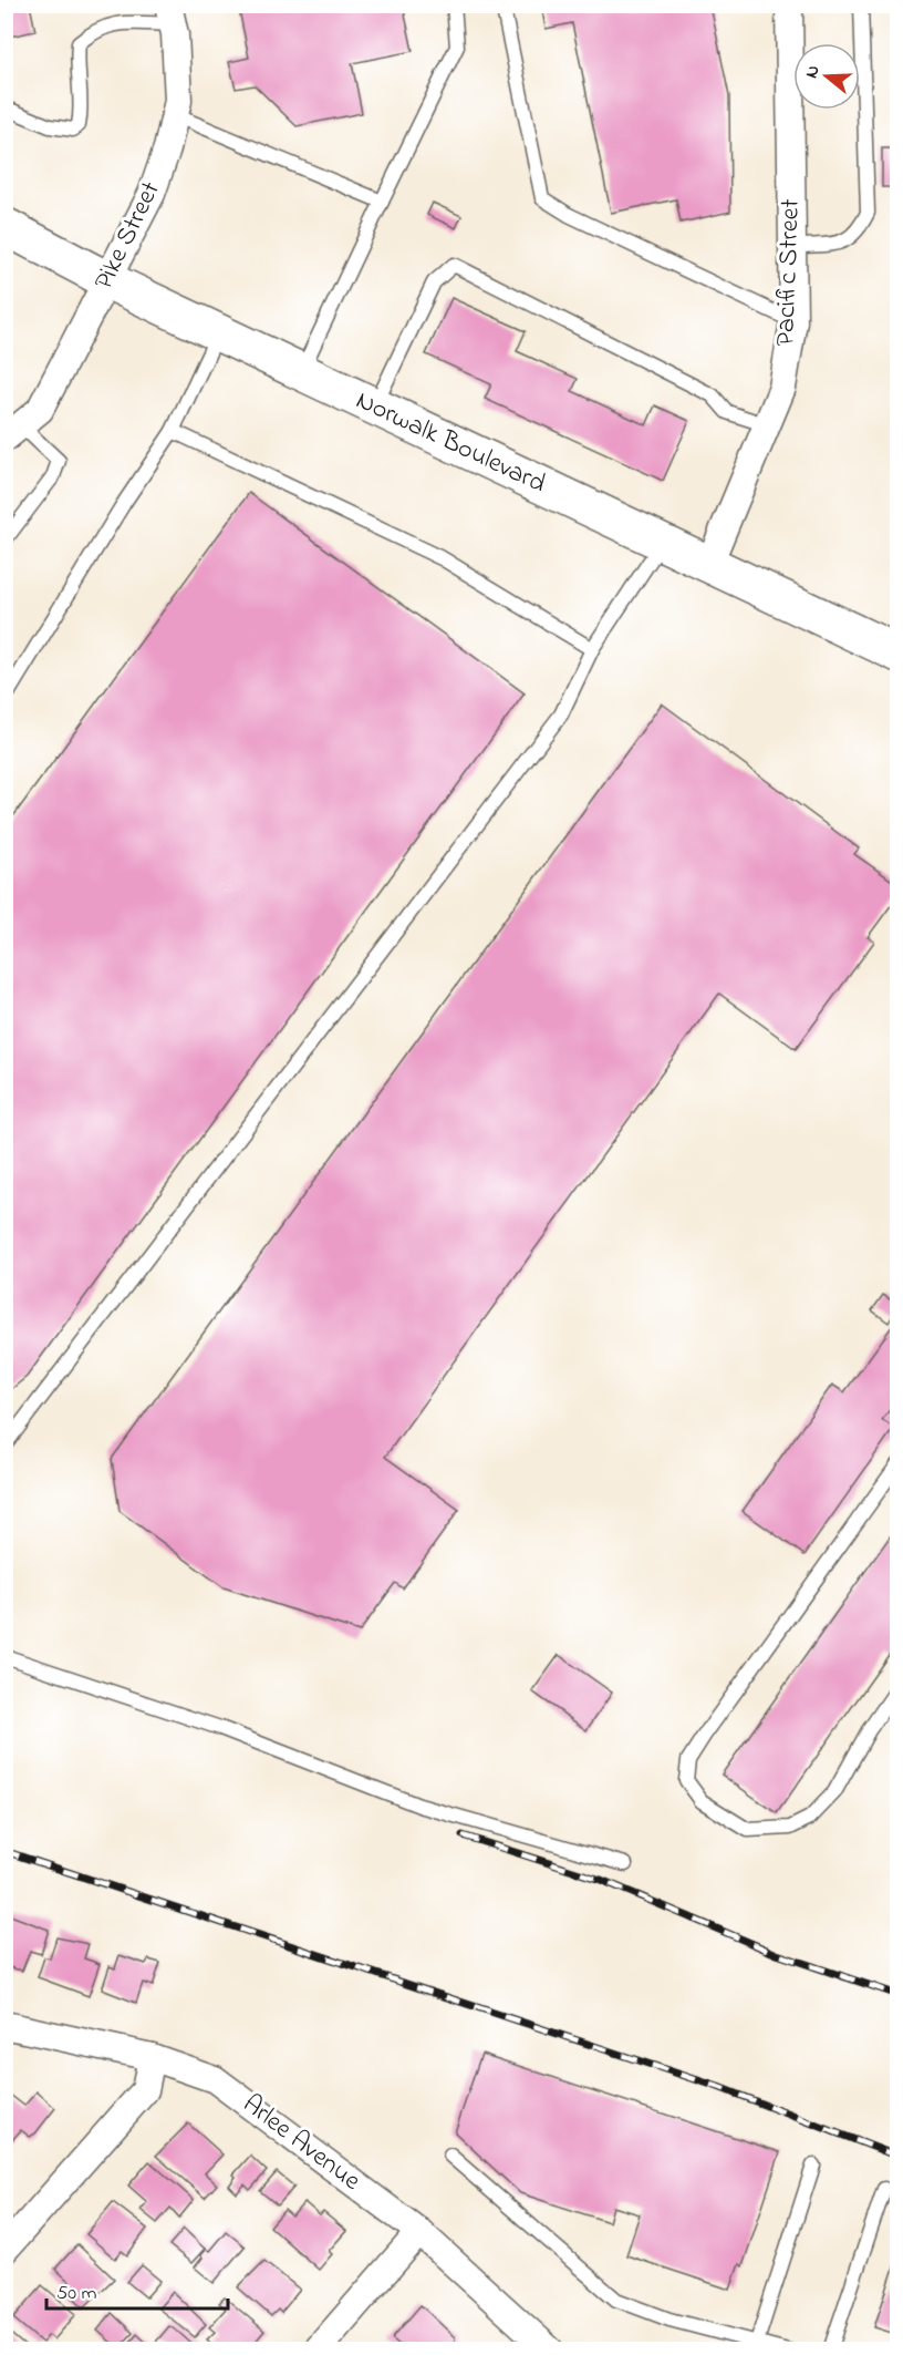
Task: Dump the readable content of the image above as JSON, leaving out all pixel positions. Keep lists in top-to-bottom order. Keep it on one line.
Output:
{"streets":{"main road":["Norwalk Boulevard"],"street":["Pike Street","Pacific Street","Arlee Avenue"]},"crossings":[["Pike Street","Norwalk Boulevard"],["Pacific Street","Norwalk Boulevard"]],"scale_bar":"50 m","north":"left"}
